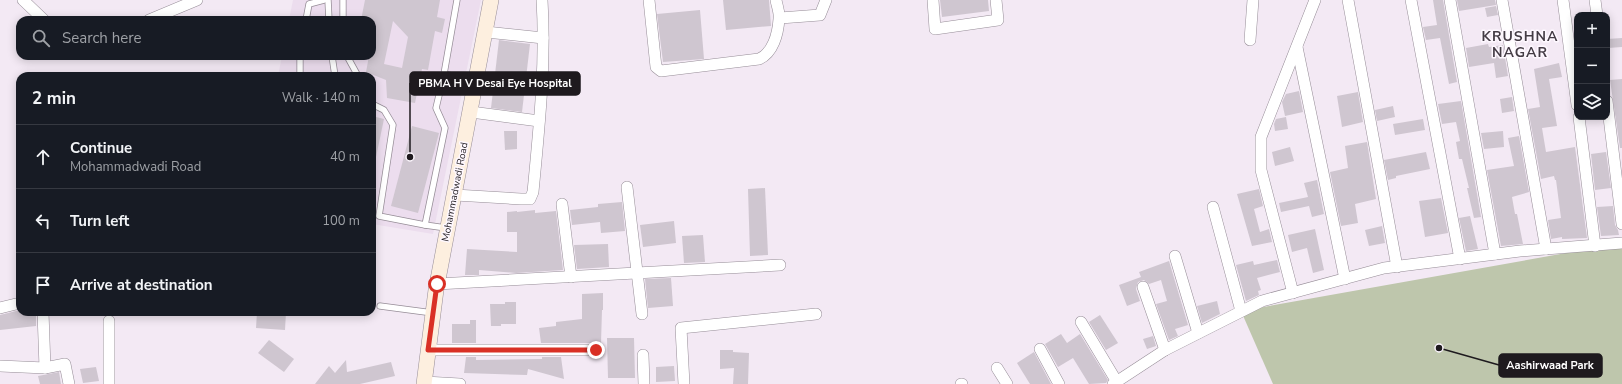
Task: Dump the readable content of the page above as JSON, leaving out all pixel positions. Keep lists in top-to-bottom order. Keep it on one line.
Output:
{"streets":{"main road":["Mohammadwadi Road"]},"districts":["KRUSHNA NAGAR"],"places":["PBMA H V Desai Eye Hospital","Aashirwaad Park"],"page":{"map_buttons":["+","−"],"search":"Search here","heading":["2 min","Walk · 140 m"],"list":[["Continue","Mohammadwadi Road","40 m"],["Turn left","100 m"],"Arrive at destination"]}}
